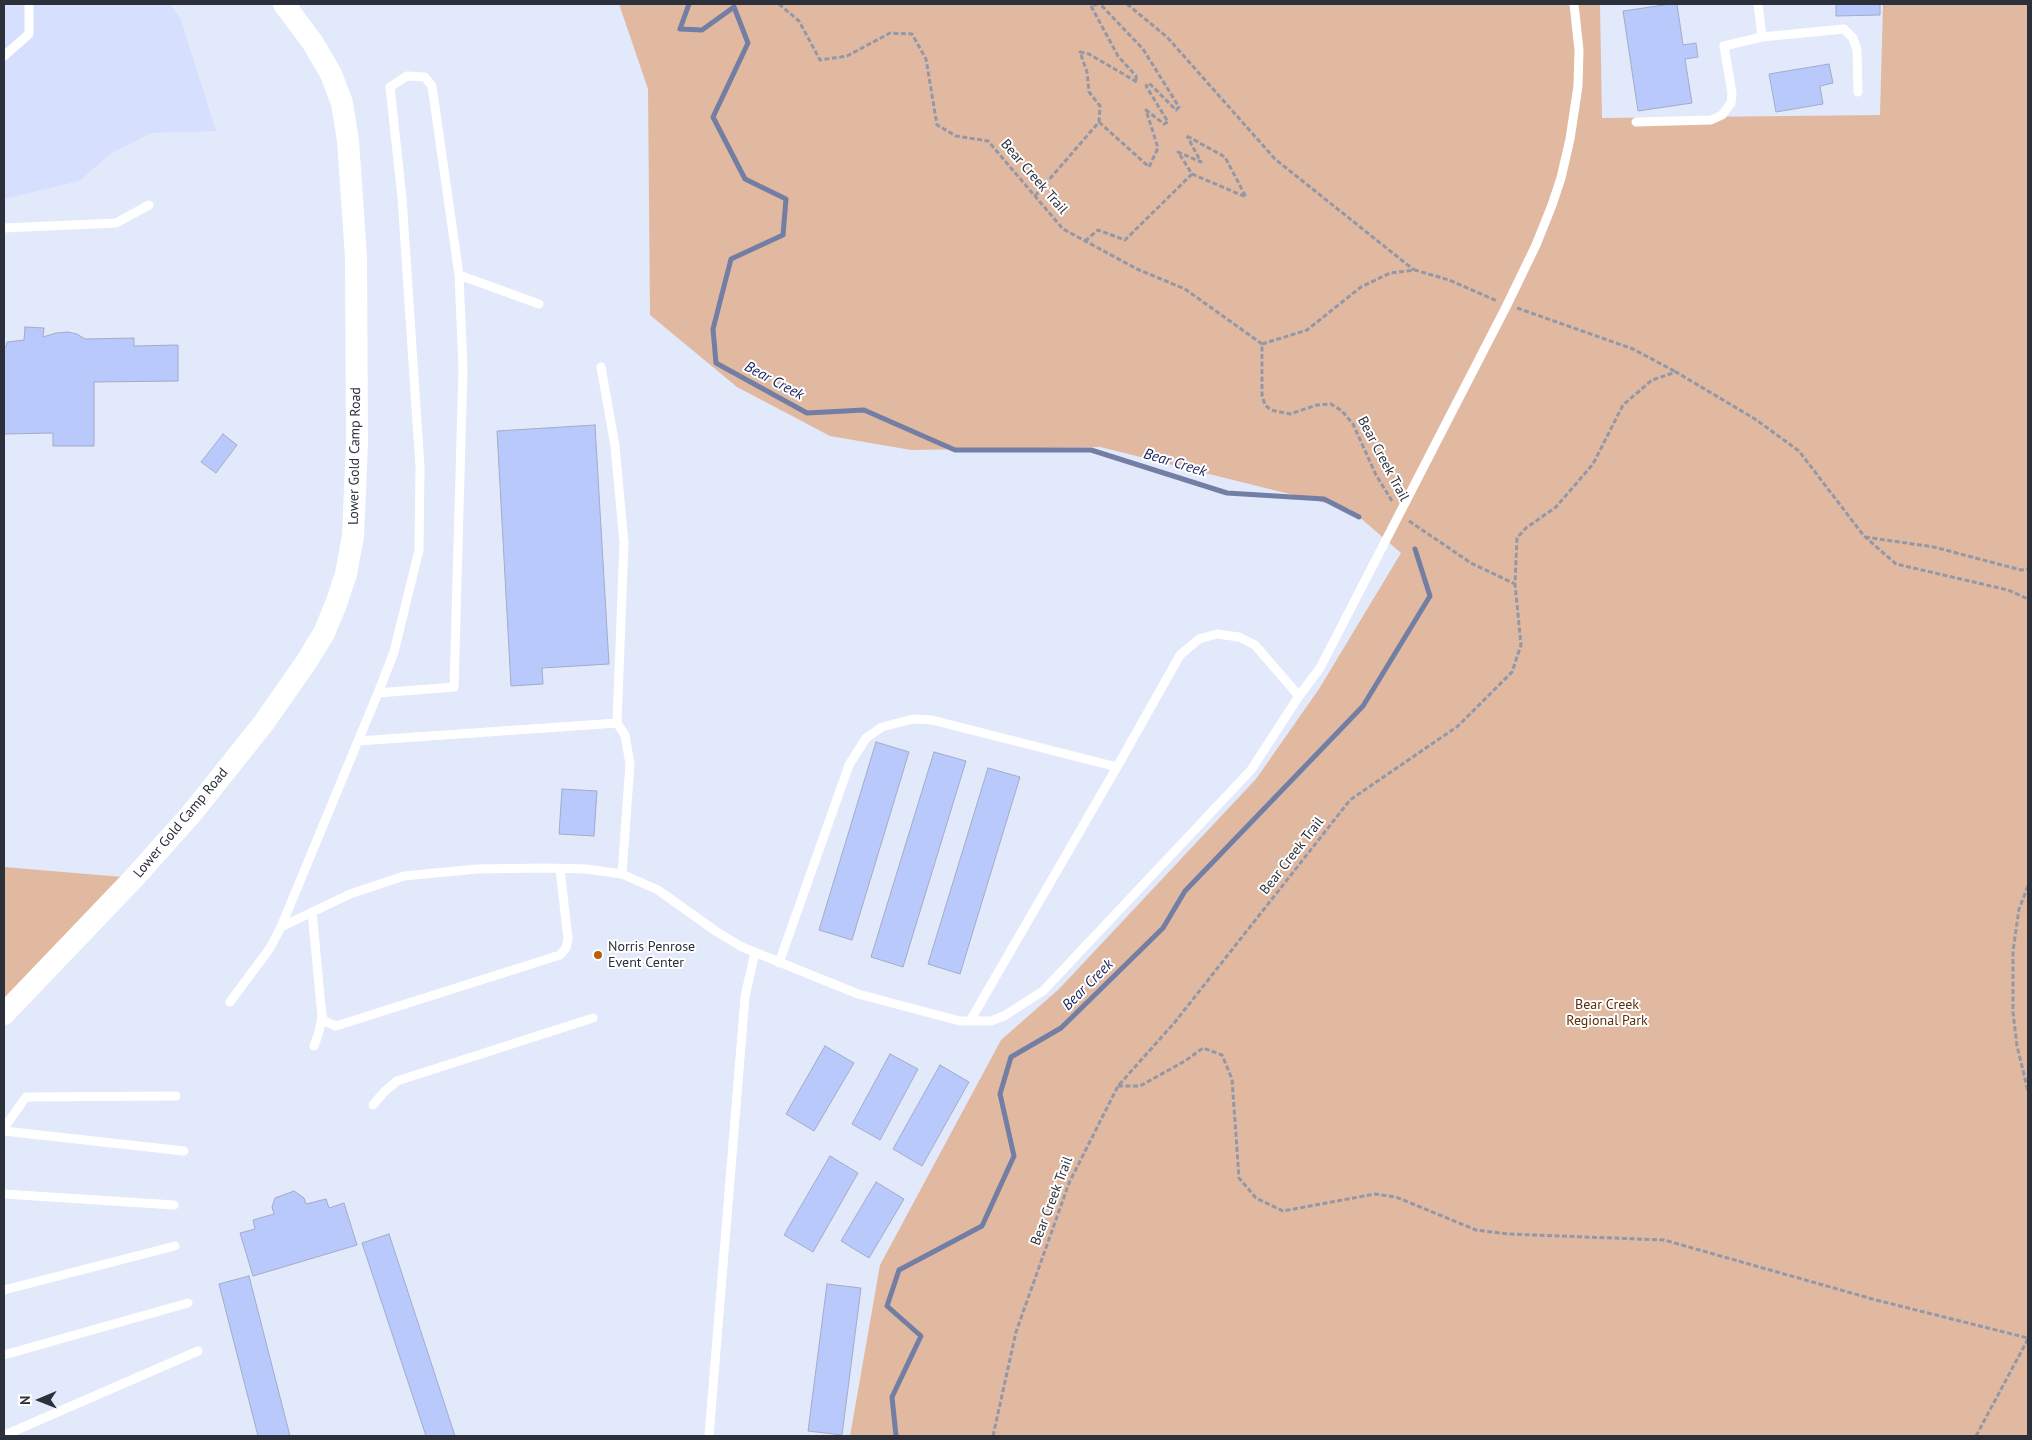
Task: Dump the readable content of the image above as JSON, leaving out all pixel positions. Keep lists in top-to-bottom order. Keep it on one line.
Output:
{"streets":{"street":["Lower Gold Camp Road"],"path":["Bear Creek Trail"]},"water":["Bear Creek"],"parks":["Bear Creek Regional Park"],"places":["Norris Penrose Event Center"],"north":"left"}
